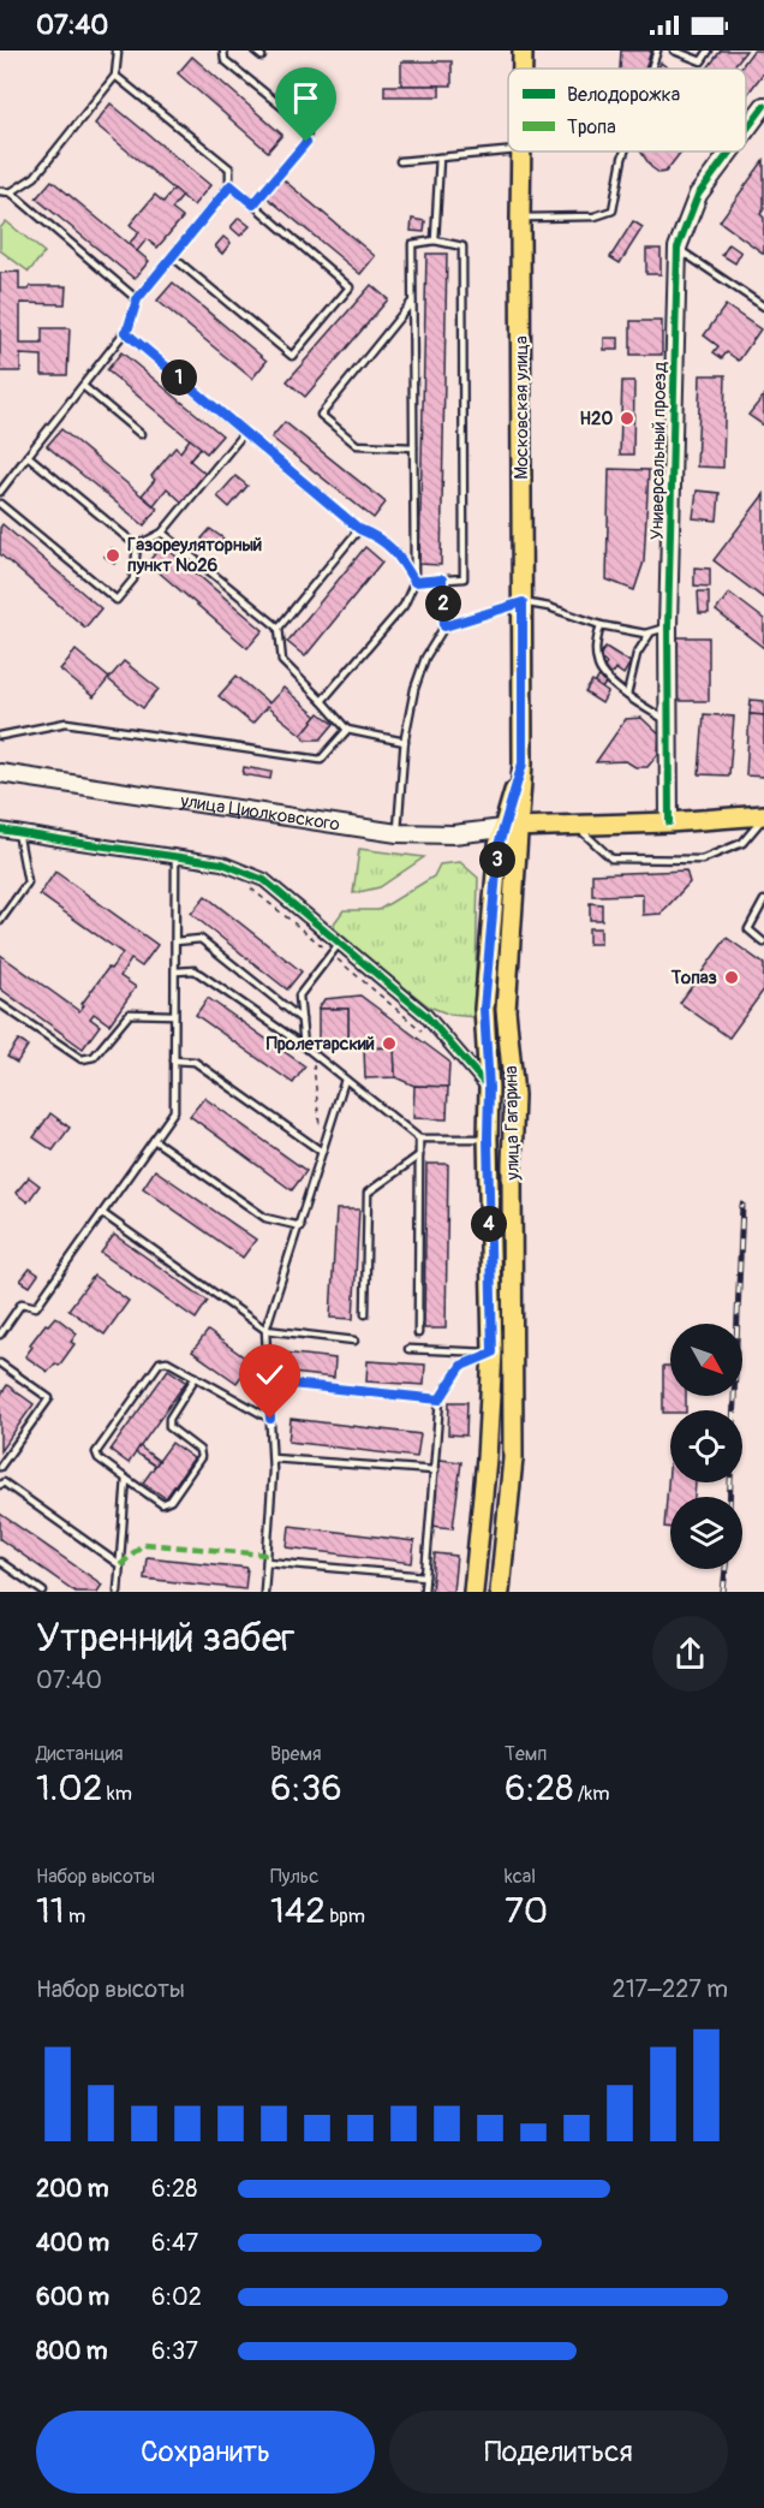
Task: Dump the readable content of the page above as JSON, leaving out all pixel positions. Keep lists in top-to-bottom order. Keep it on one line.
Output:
{"streets":{"main road":["Московская улица","улица Гагарина"],"street":["Универсальный проезд","улица Циолковского"]},"crossings":[["Московская улица","улица Циолковского"],["Московская улица","улица Гагарина"],["улица Циолковского","улица Гагарина"]],"places":["Н2О","Газореуляторный пункт №26","Топаз","Пролетарский"],"legend":["Велодорожка","Тропа"],"north":"bottom right","page":{"status":"07:40","pins":["1","2","3","4"],"heading":["Утренний забег","07:40"],"stats":[["Дистанция","1.02 km"],["Время","6:36"],["Темп","6:28 /km"],["Набор высоты","11 m"],["Пульс","142 bpm"],["kcal","70"]],"chart":["Набор высоты","217–227 m"],"list":[{"name":"200 m","note":"6:28"},{"name":"400 m","note":"6:47"},{"name":"600 m","note":"6:02"},{"name":"800 m","note":"6:37"}],"buttons":["Сохранить","Поделиться"]}}
